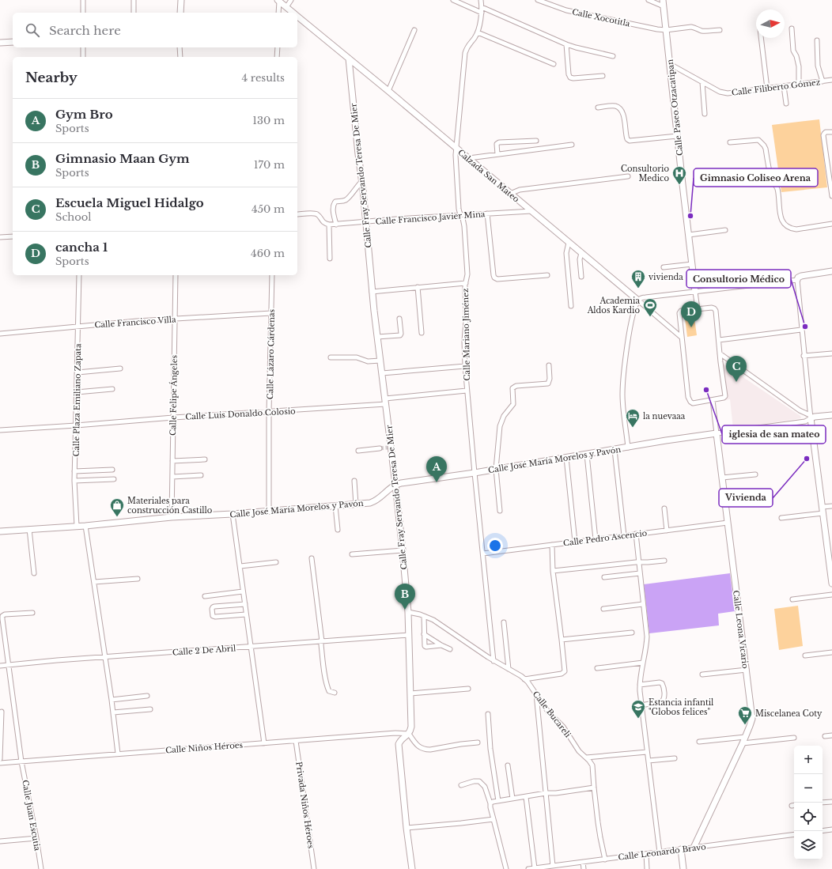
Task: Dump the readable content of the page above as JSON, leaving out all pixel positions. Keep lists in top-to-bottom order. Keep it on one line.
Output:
{"streets":{"main road":["Calle Paseo Otzacatipan","Calle Fray Servando Teresa De Mier","Calzada San Mateo","Calle José María Morelos y Pavón","Calle Leona Vicario"],"street":["Calle Xocotitla","Calle Filiberto Gómez","Calle Francisco Javier Mina","Calle Francisco Villa","Calle Mariano Jiménez","Calle Lázaro Cárdenas","Calle Felipe Ángeles","Calle Plaza Emiliano Zapata","Calle Luis Donaldo Colosio","Calle Pedro Ascencio","Calle 2 De Abril","Calle Bucareli","Calle Niños Héroes","Privada Niños Héroes","Calle Juan Escutia","Calle Leonardo Bravo"]},"crossings":[["Calle Xocotitla","Calle Paseo Otzacatipan"],["Calle Filiberto Gómez","Calle Paseo Otzacatipan"],["Calle Fray Servando Teresa De Mier","Calzada San Mateo"],["Calle Fray Servando Teresa De Mier","Calle Francisco Javier Mina"],["Calle Fray Servando Teresa De Mier","Calle Luis Donaldo Colosio"],["Calle Fray Servando Teresa De Mier","Calle José María Morelos y Pavón"],["Calle Fray Servando Teresa De Mier","Calle 2 De Abril"],["Calle Fray Servando Teresa De Mier","Calle Bucareli"],["Calle Fray Servando Teresa De Mier","Calle Niños Héroes"],["Calzada San Mateo","Calle Francisco Javier Mina"],["Calzada San Mateo","Calle Mariano Jiménez"],["Calle Francisco Javier Mina","Calle Mariano Jiménez"],["Calle Francisco Villa","Calle Lázaro Cárdenas"],["Calle Francisco Villa","Calle Felipe Ángeles"],["Calle Francisco Villa","Calle Plaza Emiliano Zapata"],["Calle Mariano Jiménez","Calle Luis Donaldo Colosio"],["Calle Mariano Jiménez","Calle José María Morelos y Pavón"],["Calle Mariano Jiménez","Calle Pedro Ascencio"],["Calle Mariano Jiménez","Calle Bucareli"],["Calle Lázaro Cárdenas","Calle Luis Donaldo Colosio"],["Calle Lázaro Cárdenas","Calle José María Morelos y Pavón"],["Calle Felipe Ángeles","Calle Luis Donaldo Colosio"],["Calle Felipe Ángeles","Calle José María Morelos y Pavón"],["Calle Plaza Emiliano Zapata","Calle Luis Donaldo Colosio"],["Calle Plaza Emiliano Zapata","Calle José María Morelos y Pavón"],["Calle José María Morelos y Pavón","Calle Leona Vicario"],["Calle Pedro Ascencio","Calle Leona Vicario"],["Calle Leona Vicario","Calle Leonardo Bravo"],["Calle 2 De Abril","Calle Juan Escutia"],["Calle Bucareli","Calle Leonardo Bravo"],["Calle Niños Héroes","Privada Niños Héroes"],["Calle Niños Héroes","Calle Juan Escutia"]],"places":{"hospital":["Consultorio Medico"],"other":["Gimnasio Coliseo Arena","Consultorio Médico","iglesia de san mateo","Vivienda"],"building":["vivienda"],"sports":["Academia Aldos Kardio"],"hotel":["la nuevaaa"],"shop":["Materiales para construcción Castillo"],"school or university":["Estancia infantil \"Globos felices\""],"supermarket":["Miscelanea Coty"]},"north":"right","page":{"search":"Search here","heading":["Nearby","4 results"],"list":[{"mark":"A","name":"Gym Bro","note":"Sports","value":"130 m"},{"mark":"B","name":"Gimnasio Maan Gym","note":"Sports","value":"170 m"},{"mark":"C","name":"Escuela Miguel Hidalgo","note":"School","value":"450 m"},{"mark":"D","name":"cancha 1","note":"Sports","value":"460 m"}],"pins":["D","C","A","B"],"map_buttons":["+","−"]}}
